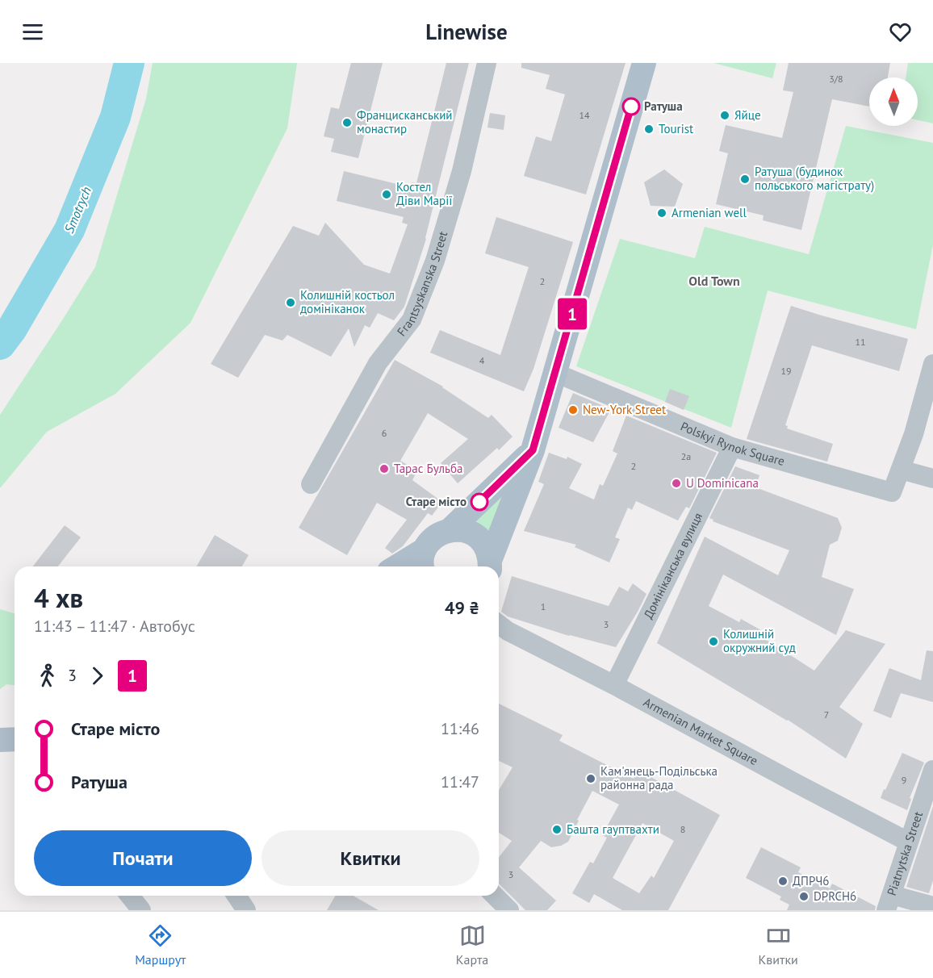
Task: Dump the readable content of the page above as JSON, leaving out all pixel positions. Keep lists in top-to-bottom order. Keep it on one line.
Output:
{"streets":{"street":["Frantsyskanska Street","Polskyi Rynok Square","Домініканська вулиця","Armenian Market Square","Piatnytska Street"]},"crossings":[["Polskyi Rynok Square","Домініканська вулиця"],["Домініканська вулиця","Armenian Market Square"],["Armenian Market Square","Piatnytska Street"]],"districts":["Old Town"],"water":["Smotrych"],"places":["Ратуша","Яйце","Францисканський монастир","Tourist","Ратуша (будинок польського магістрату)","Костел Діви Марії","Armenian well","Колишній костьол домініканок","New-York Street","Тарас Бульба","U Dominicana","Старе місто","Колишній окружний суд","Кам'янець-Подільська районна рада","Башта гауптвахти","ДПРЧ6","DPRCH6"],"lines":["bus line 1"],"house_numbers":["3/8","14","2","11","4","19","6","2а","2","1","3","7","9","8","3"],"north":"top","page":{"header":"Linewise","on_map":"1","heading":["4 хв","11:43 – 11:47 · Автобус","49 ₴"],"legs":["3","1"],"list":[{"name":"Старе місто","value":"11:46"},{"name":"Ратуша","value":"11:47"}],"buttons":["Почати","Квитки"],"tabs":["Маршрут","Карта","Квитки"]}}
